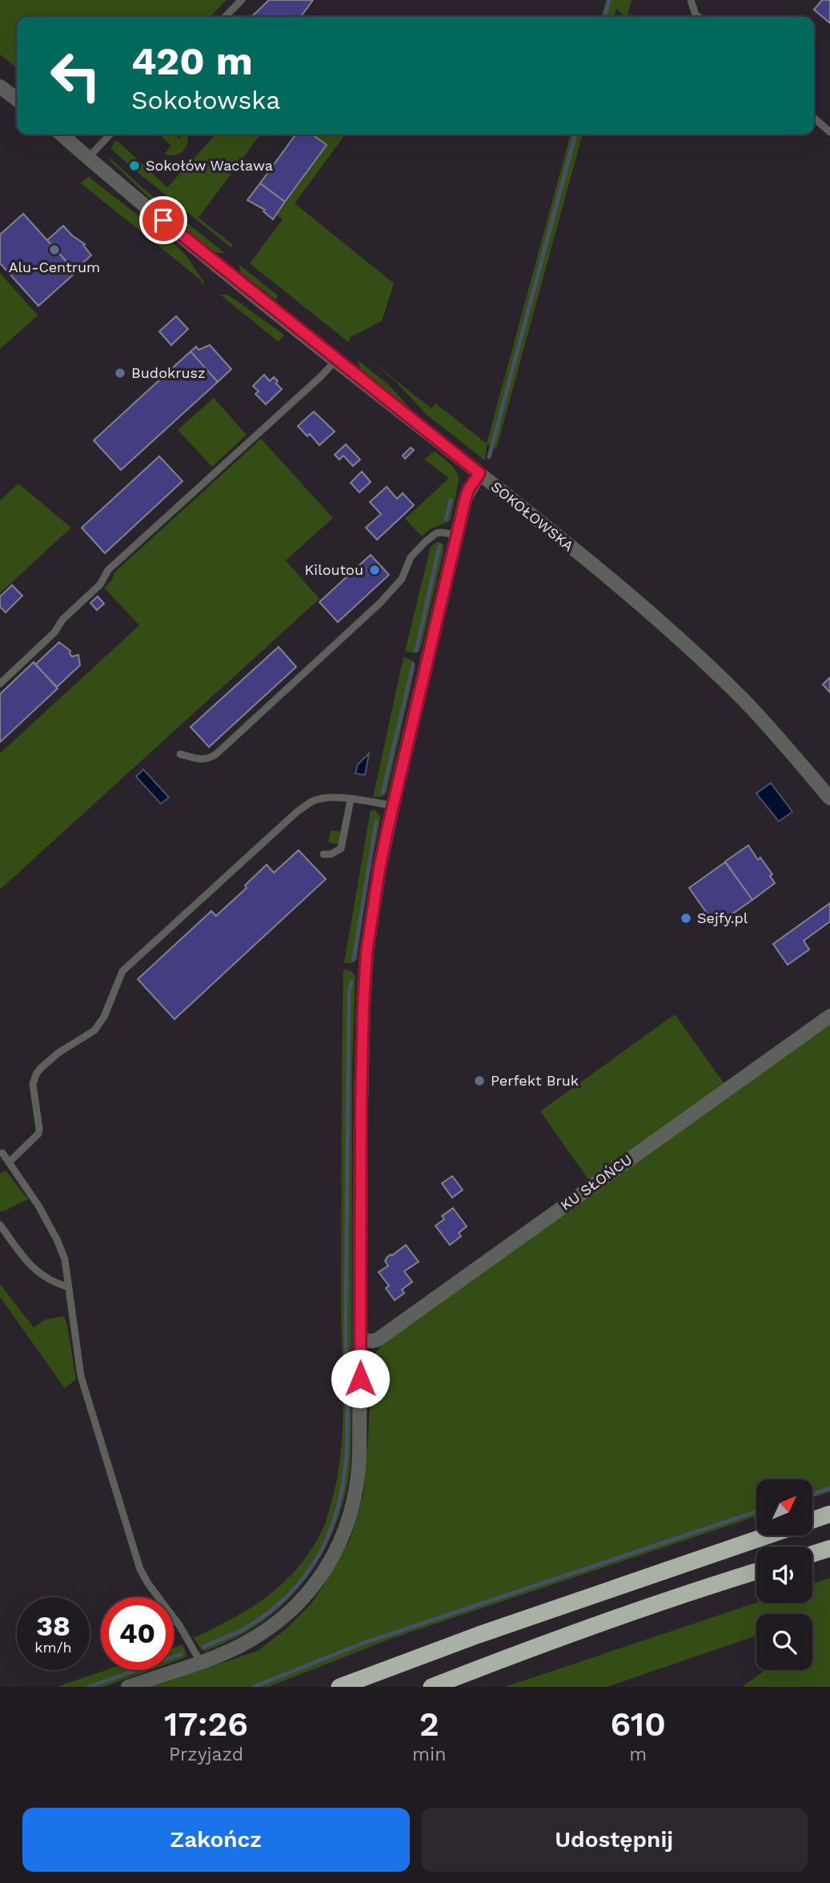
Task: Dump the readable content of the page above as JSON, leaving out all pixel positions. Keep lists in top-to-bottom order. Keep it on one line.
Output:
{"streets":{"street":["SOKOŁOWSKA","KU SŁOŃCU"]},"places":["Sokołów Wacława","Alu-Centrum","Budokrusz","Kiloutou","Sejfy.pl","Perfekt Bruk"],"north":"top right","page":{"turn":["420 m","Sokołowska"],"speed":"38 km/h","limit":"40","eta":["17:26","Przyjazd","2","min","610","m"],"buttons":["Zakończ","Udostępnij"]}}
